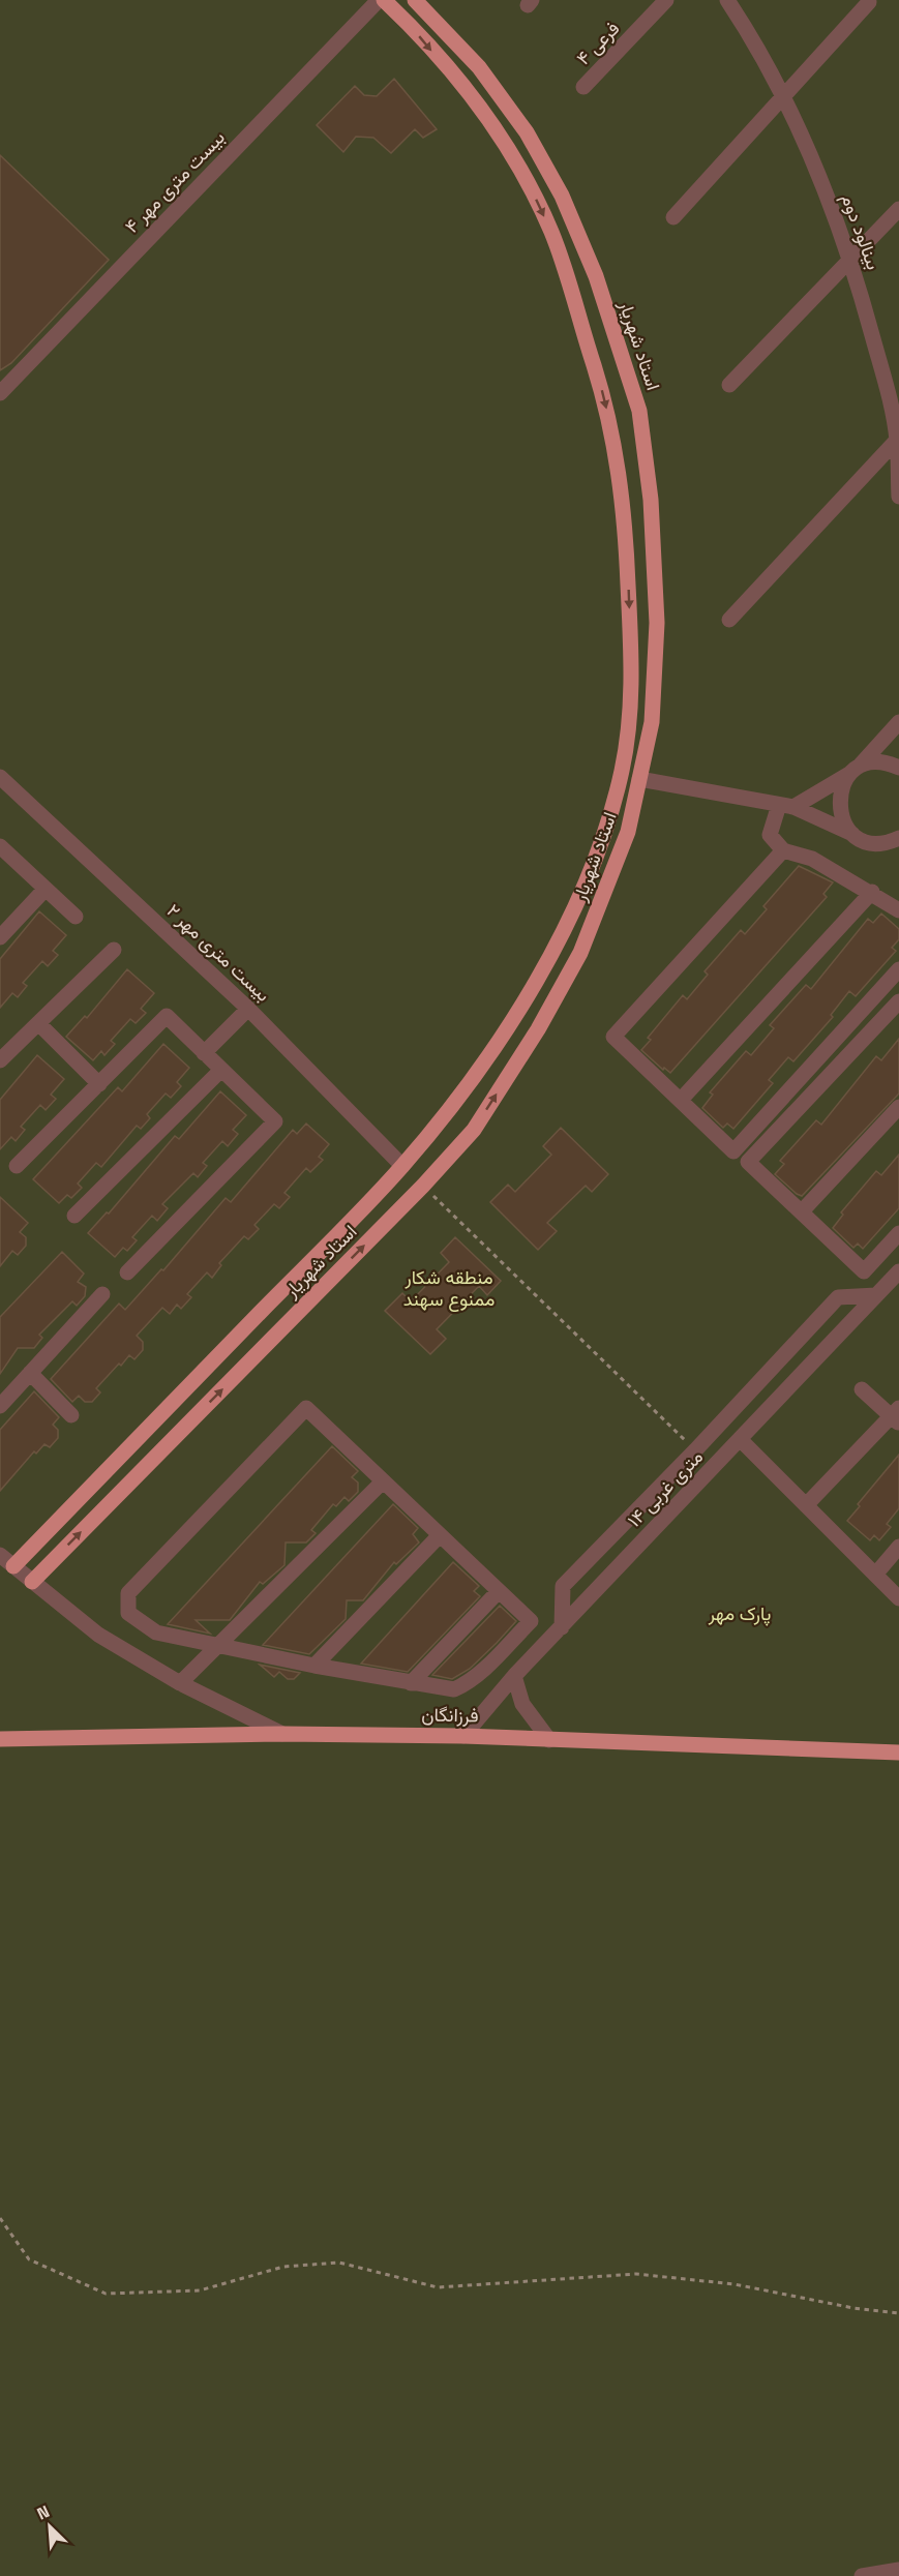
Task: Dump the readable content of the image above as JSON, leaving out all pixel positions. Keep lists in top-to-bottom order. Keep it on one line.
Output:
{"streets":{"main road":["استاد شهریار","فرزانگان"],"street":["فرعی ۴","بیست متری مهر ۴","بینالود دوم","بیست متری مهر ۲","۱۴ متری غربی"]},"crossings":[["استاد شهریار","بیست متری مهر ۲"],["۱۴ متری غربی","فرزانگان"]],"parks":["منطقه شکار ممنوع سهند","پارک مهر"],"north":"top left"}
